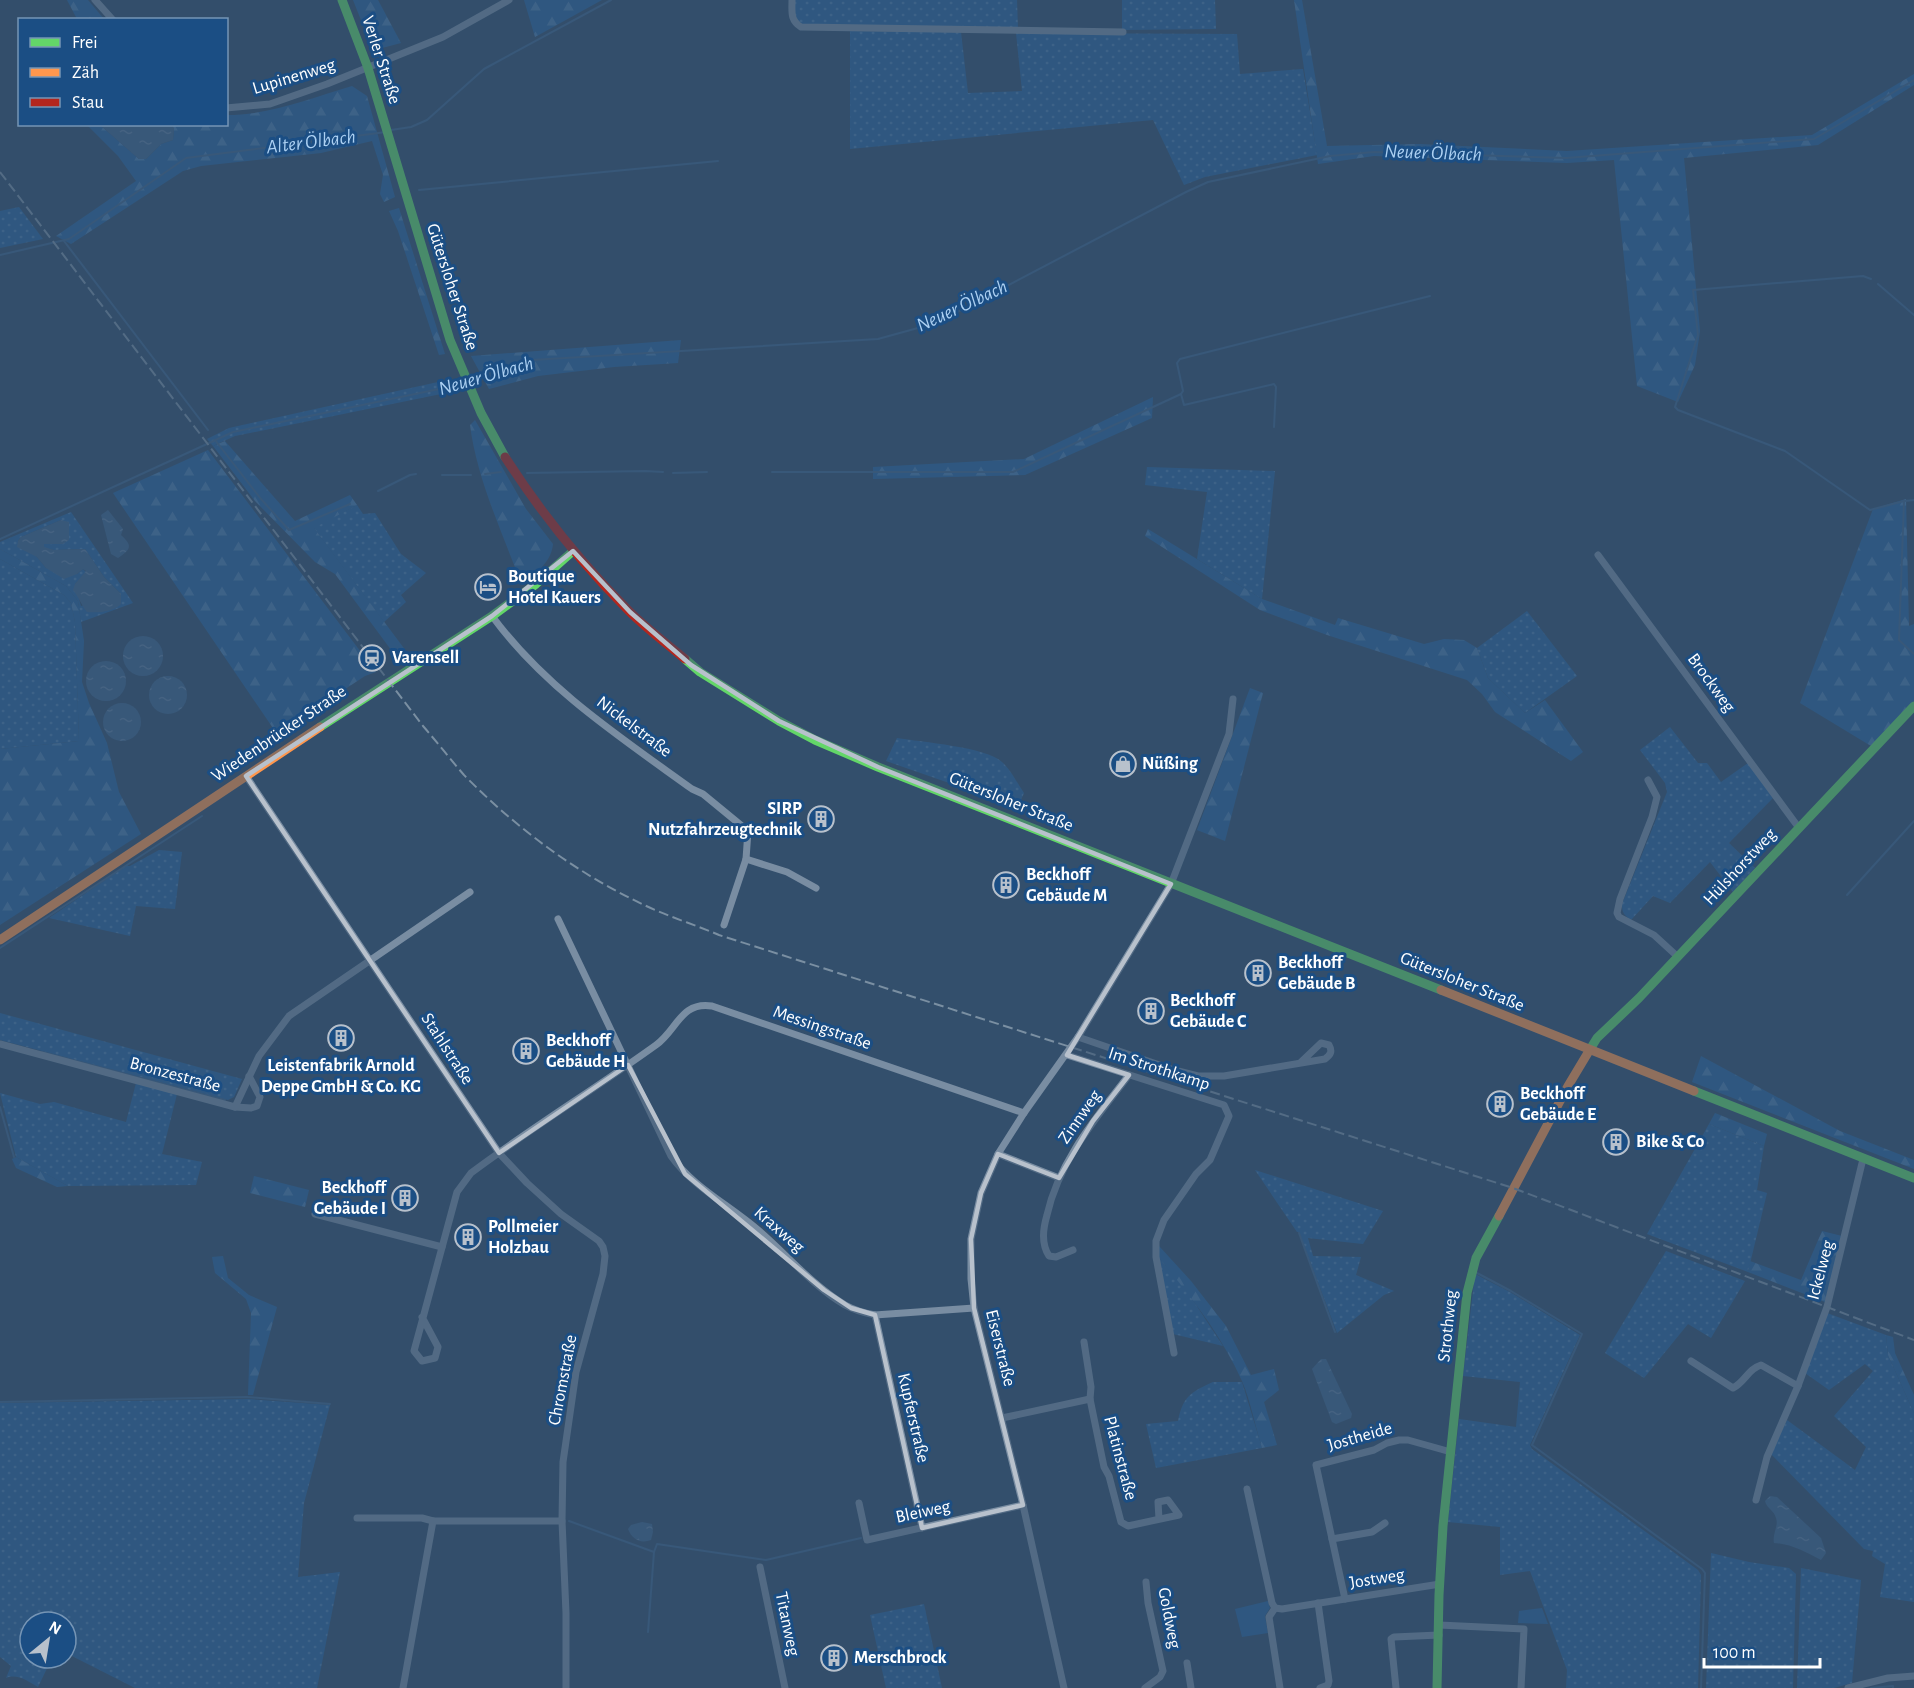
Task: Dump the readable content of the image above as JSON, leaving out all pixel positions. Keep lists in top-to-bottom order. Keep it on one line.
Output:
{"streets":{"main road":["Verler Straße","Gütersloher Straße","Wiedenbrücker Straße","Hülshorstweg","Strothweg"],"street":["Lupinenweg","Brockweg","Nickelstraße","Messingstraße","Stahlstraße","Im Strothkamp","Bronzestraße","Zinnweg","Kraxweg","Ickelweg","Eiserstraße","Chromstraße","Kupferstraße","Jostheide","Platinstraße","Bleiweg","Jostweg","Goldweg","Titanweg"]},"crossings":[["Verler Straße","Lupinenweg"],["Verler Straße","Gütersloher Straße"],["Gütersloher Straße","Wiedenbrücker Straße"],["Gütersloher Straße","Hülshorstweg"],["Gütersloher Straße","Ickelweg"],["Gütersloher Straße","Strothweg"],["Gütersloher Straße","Eiserstraße"],["Brockweg","Hülshorstweg"],["Nickelstraße","Wiedenbrücker Straße"],["Wiedenbrücker Straße","Stahlstraße"],["Hülshorstweg","Strothweg"],["Messingstraße","Stahlstraße"],["Messingstraße","Kraxweg"],["Messingstraße","Eiserstraße"],["Stahlstraße","Bronzestraße"],["Stahlstraße","Chromstraße"],["Im Strothkamp","Zinnweg"],["Im Strothkamp","Eiserstraße"],["Kraxweg","Eiserstraße"],["Kraxweg","Kupferstraße"],["Strothweg","Jostheide"],["Strothweg","Jostweg"],["Eiserstraße","Platinstraße"],["Eiserstraße","Bleiweg"],["Kupferstraße","Bleiweg"],["Jostheide","Jostweg"]],"water":["Alter Ölbach","Neuer Ölbach"],"places":{"hotel":["Boutique Hotel Kauers"],"station":["Varensell"],"shop":["Nüßing"],"building":["SIRP Nutzfahrzeugtechnik","Beckhoff Gebäude M","Beckhoff Gebäude B","Beckhoff Gebäude C","Leistenfabrik Arnold Deppe GmbH & Co. KG","Beckhoff Gebäude H","Beckhoff Gebäude E","Bike & Co","Beckhoff Gebäude I","Pollmeier Holzbau","Merschbrock"]},"legend":["Frei","Zäh","Stau"],"scale_bar":"100 m","north":"top right"}
